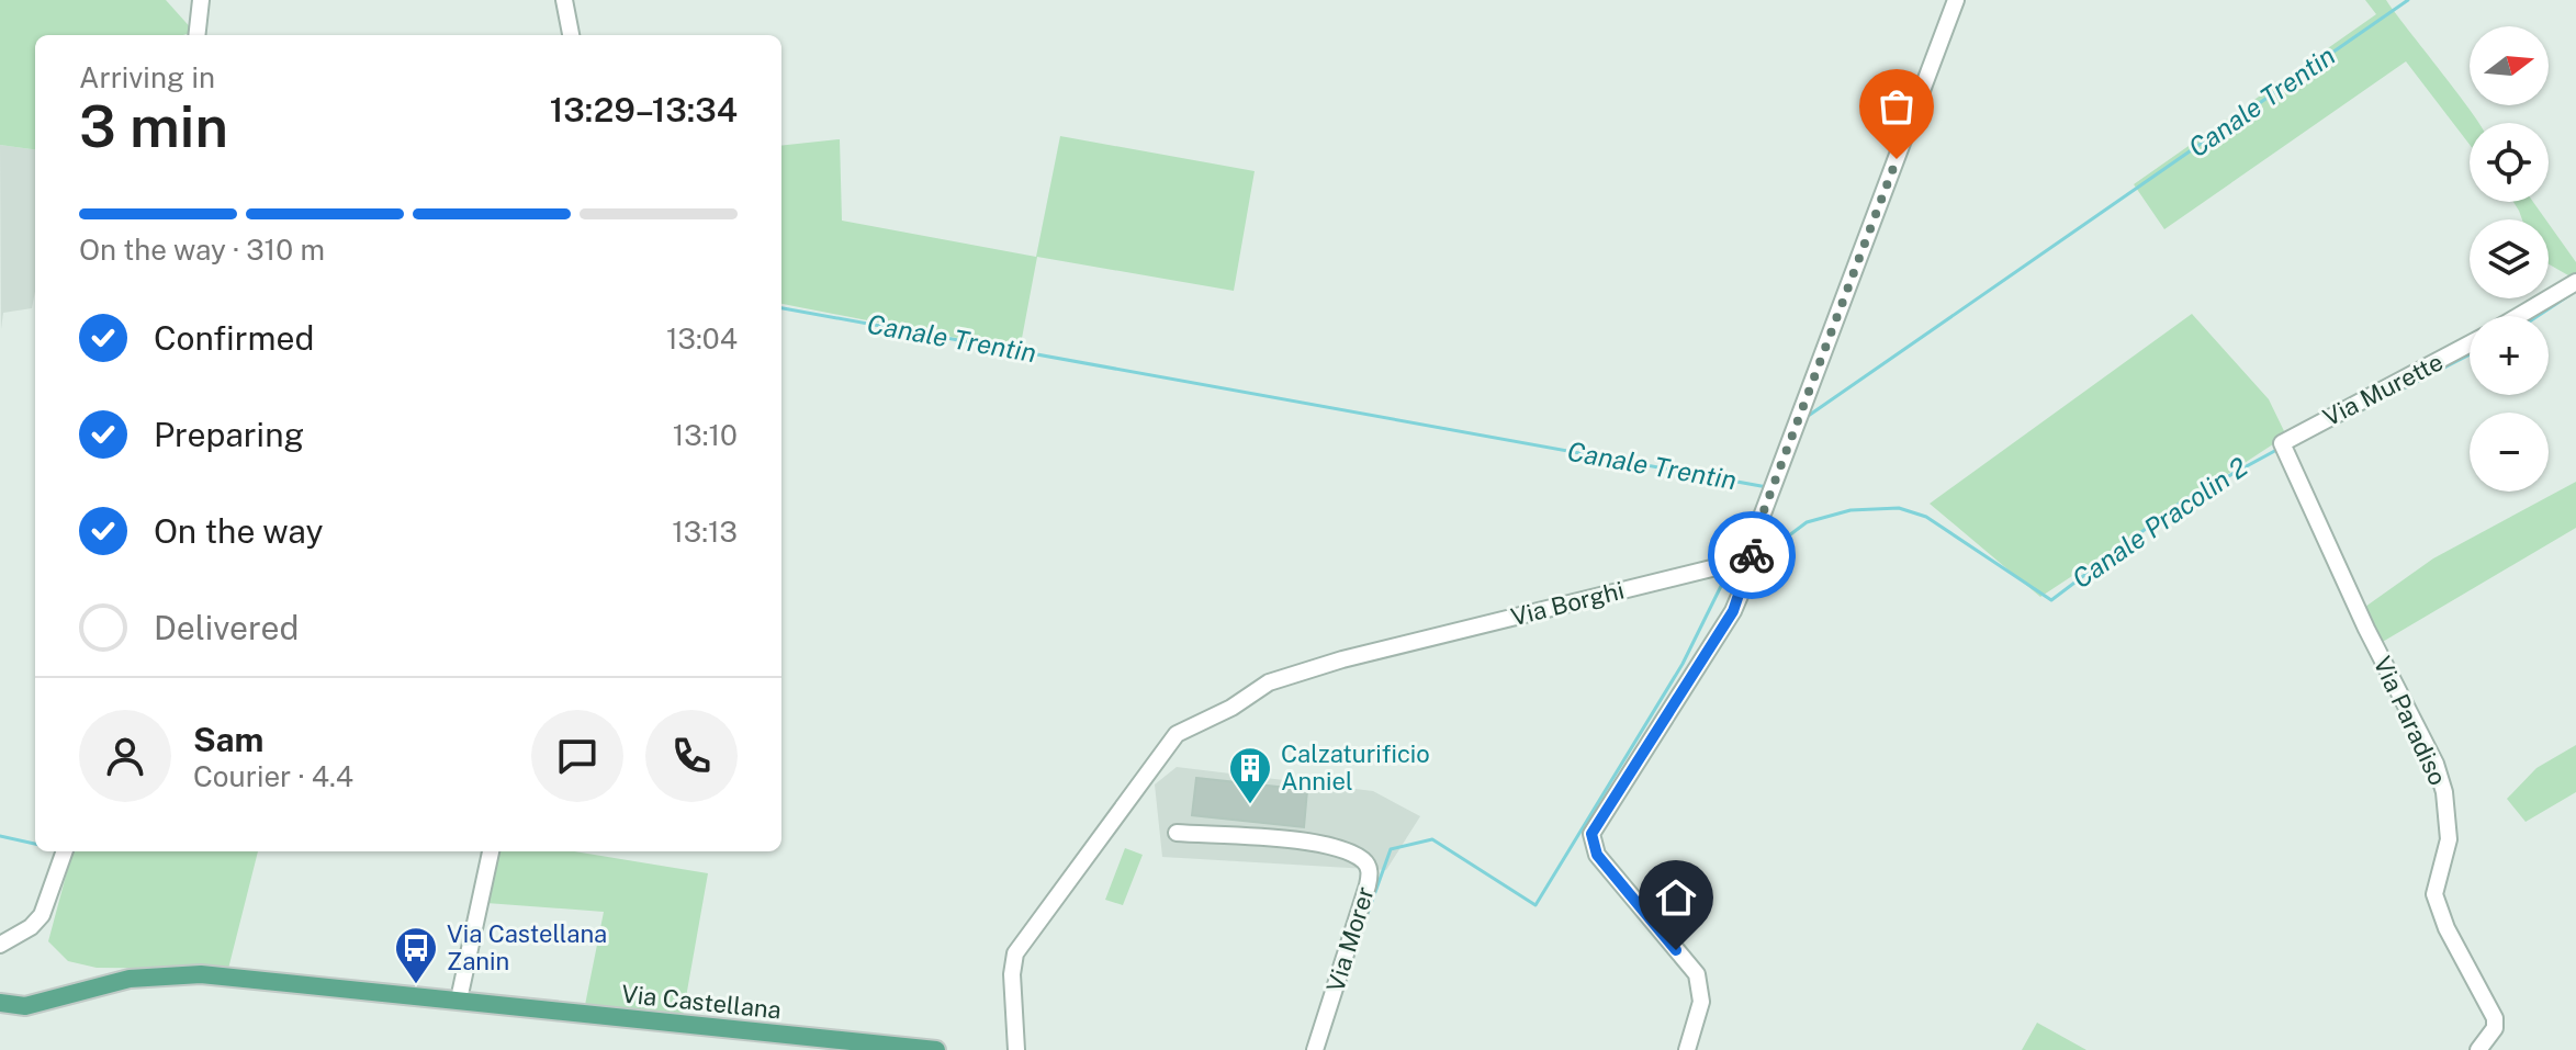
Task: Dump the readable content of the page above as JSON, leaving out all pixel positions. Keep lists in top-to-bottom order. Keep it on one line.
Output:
{"streets":{"main road":["Via Castellana"],"street":["Via Murette","Via Borghi","Via Paradiso","Via Morer"]},"crossings":[["Via Murette","Via Paradiso"]],"water":["Canale Trentin","Canale Pracolin 2"],"places":{"building":["Calzaturificio Anniel"],"bus stop":["Via Castellana Zanin"]},"north":"right","page":{"map_buttons":["+","−"],"heading":["3 min","Arriving in","13:29–13:34"],"panel":["Sam","Courier · 4.4"],"bar":"On the way · 310 m","list":[["Confirmed","13:04"],["Preparing","13:10"],["On the way","13:13"],"Delivered"]}}
